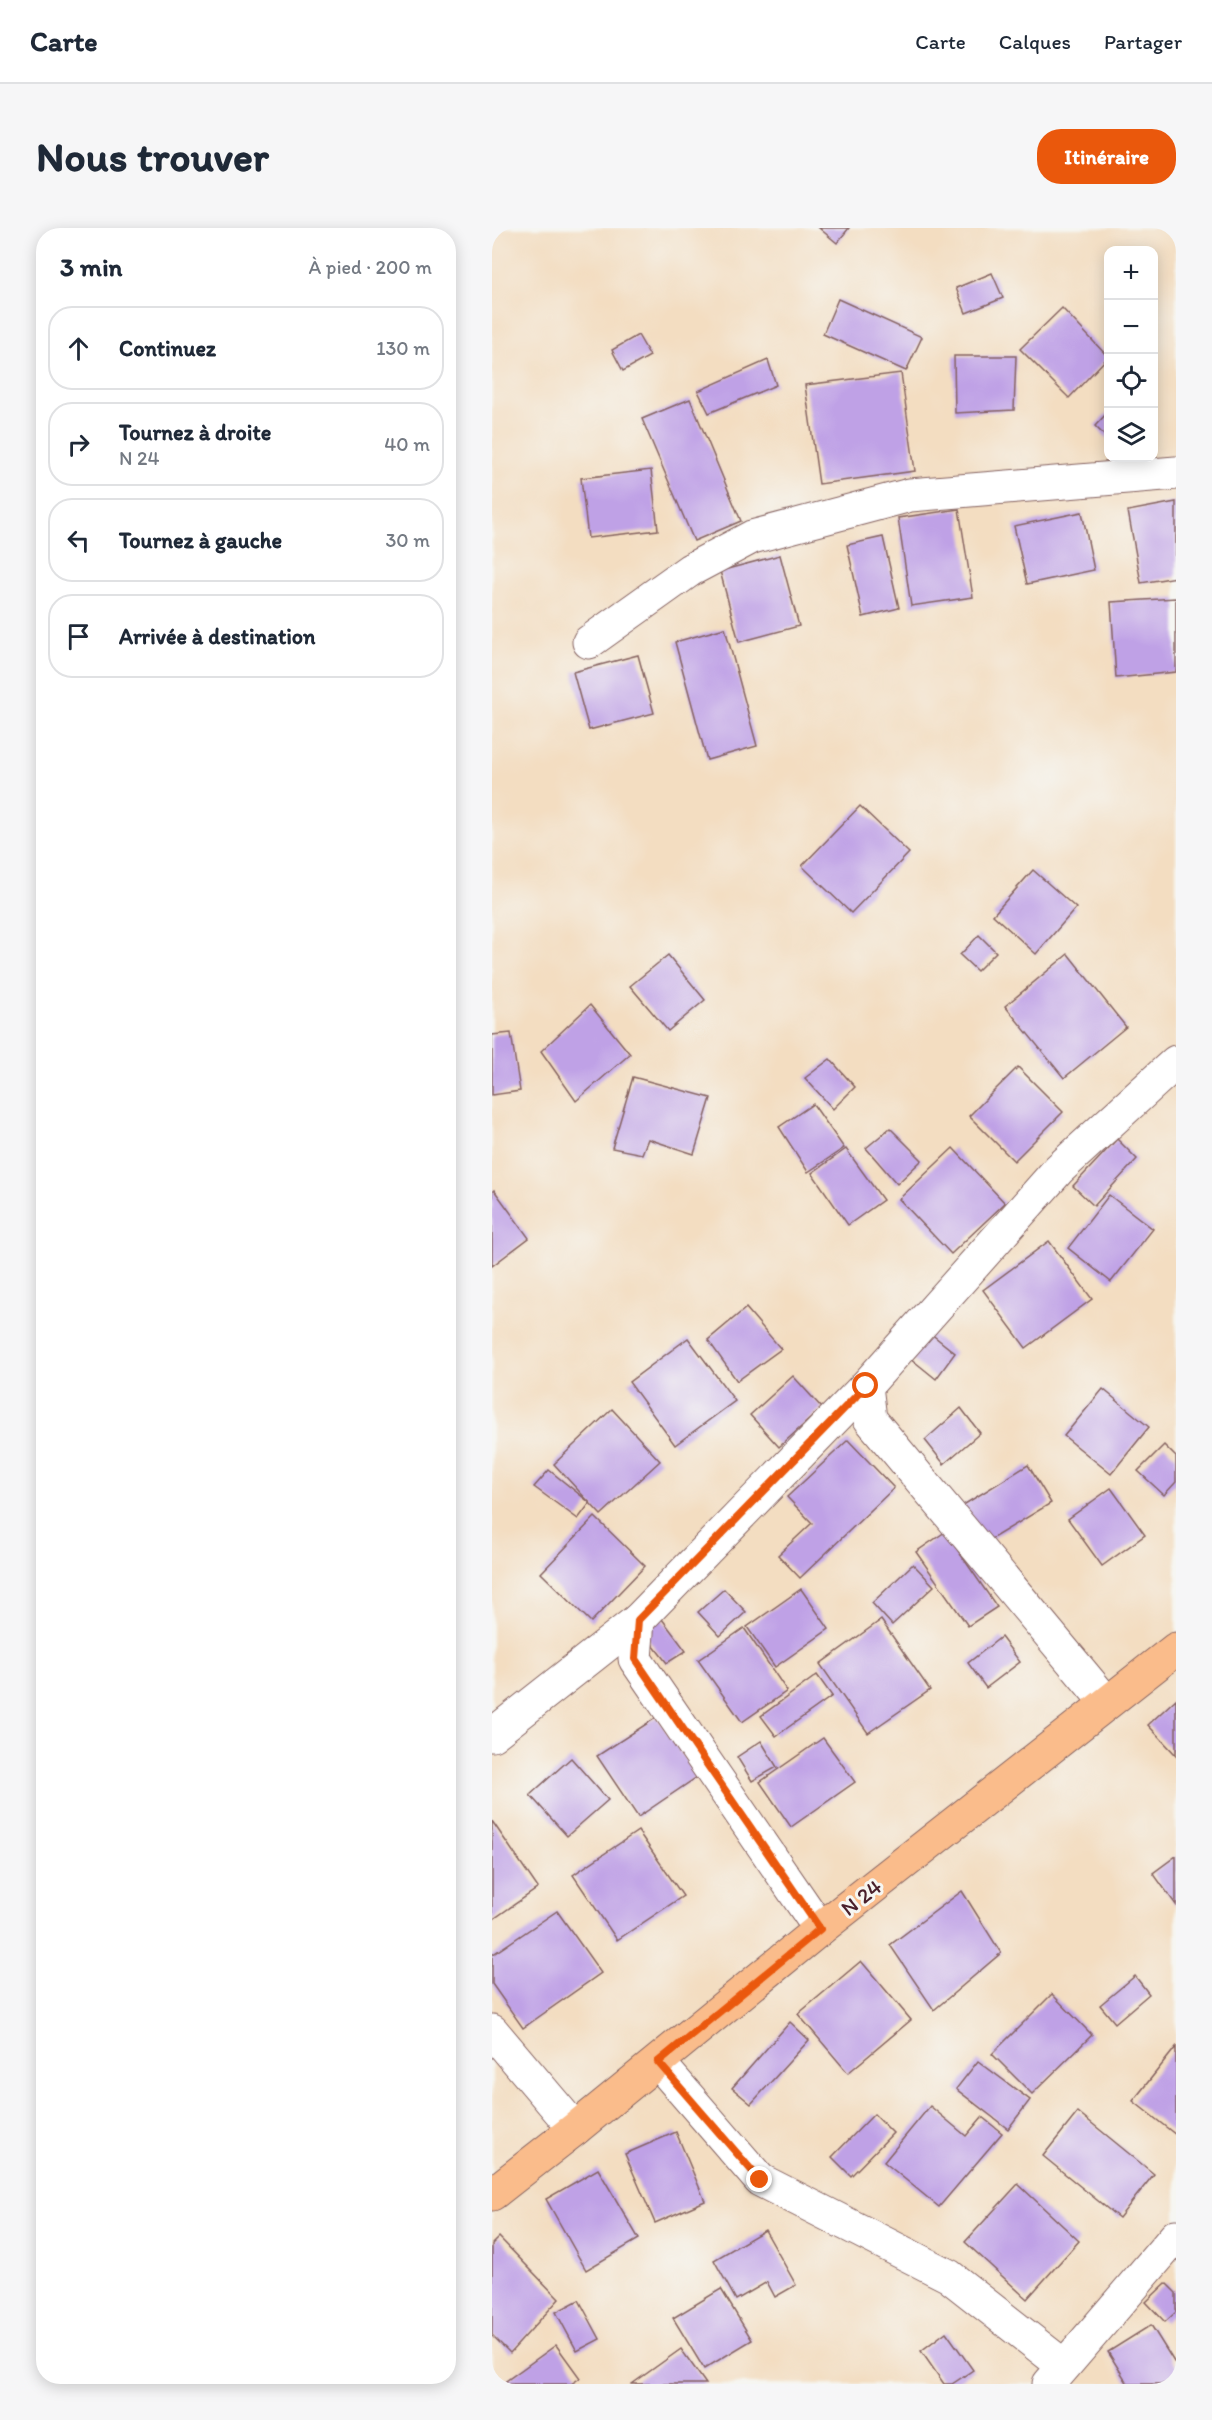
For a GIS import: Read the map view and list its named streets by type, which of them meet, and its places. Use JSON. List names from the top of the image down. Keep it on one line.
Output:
{"streets":{"main road":["N 24"]},"page":{"header":"Carte","nav":["Carte","Calques","Partager"],"buttons":"Itinéraire","title":"Nous trouver","heading":["3 min","À pied · 200 m"],"map_buttons":["+","−"],"list":[["Continuez","130 m"],["Tournez à droite","N 24","40 m"],["Tournez à gauche","30 m"],"Arrivée à destination"]}}
